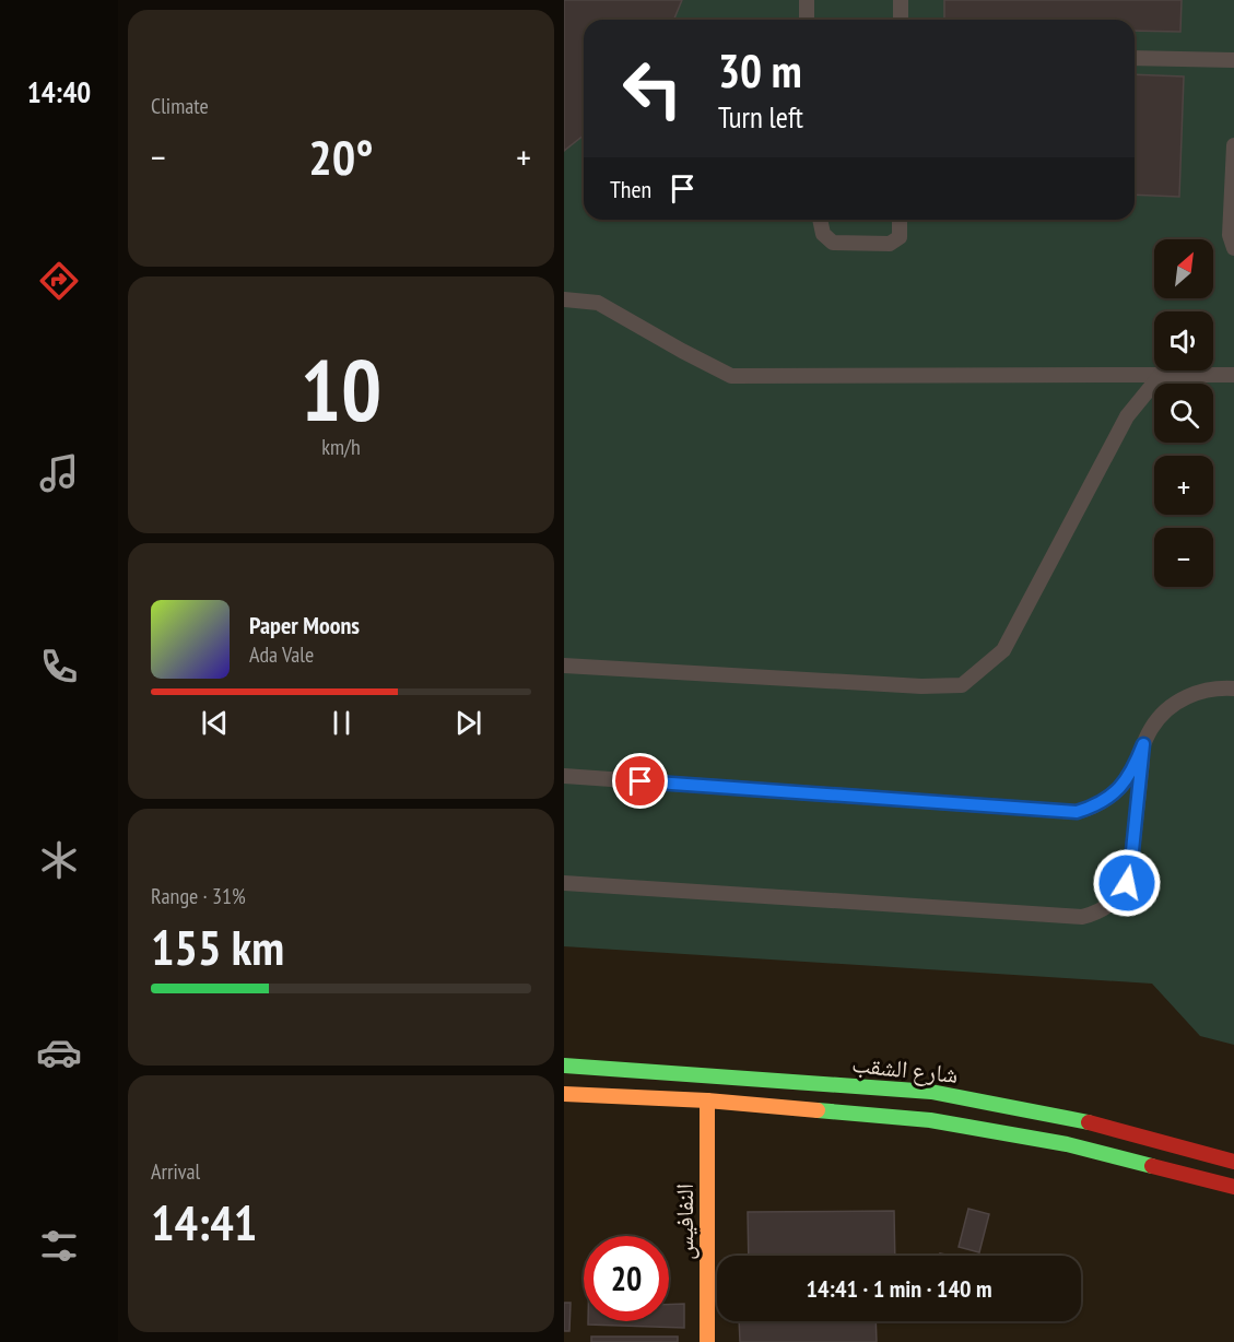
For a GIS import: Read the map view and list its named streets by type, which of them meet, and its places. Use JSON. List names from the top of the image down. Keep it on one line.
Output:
{"streets":{"street":["شارع الشقب","النفافيس"]},"crossings":[["شارع الشقب","النفافيس"]],"north":"top right","page":{"tabs":"14:40","tile":["Climate",["10","km/h"],["Range · 31%","155 km"],["Arrival","14:41"]],"turn":["30 m","Turn left"],"heat":["−","20°","+"],"then":"Then","map_buttons":["+","−"],"song":["Paper Moons","Ada Vale"],"limit":"20","trip":"14:41 · 1 min · 140 m"}}
